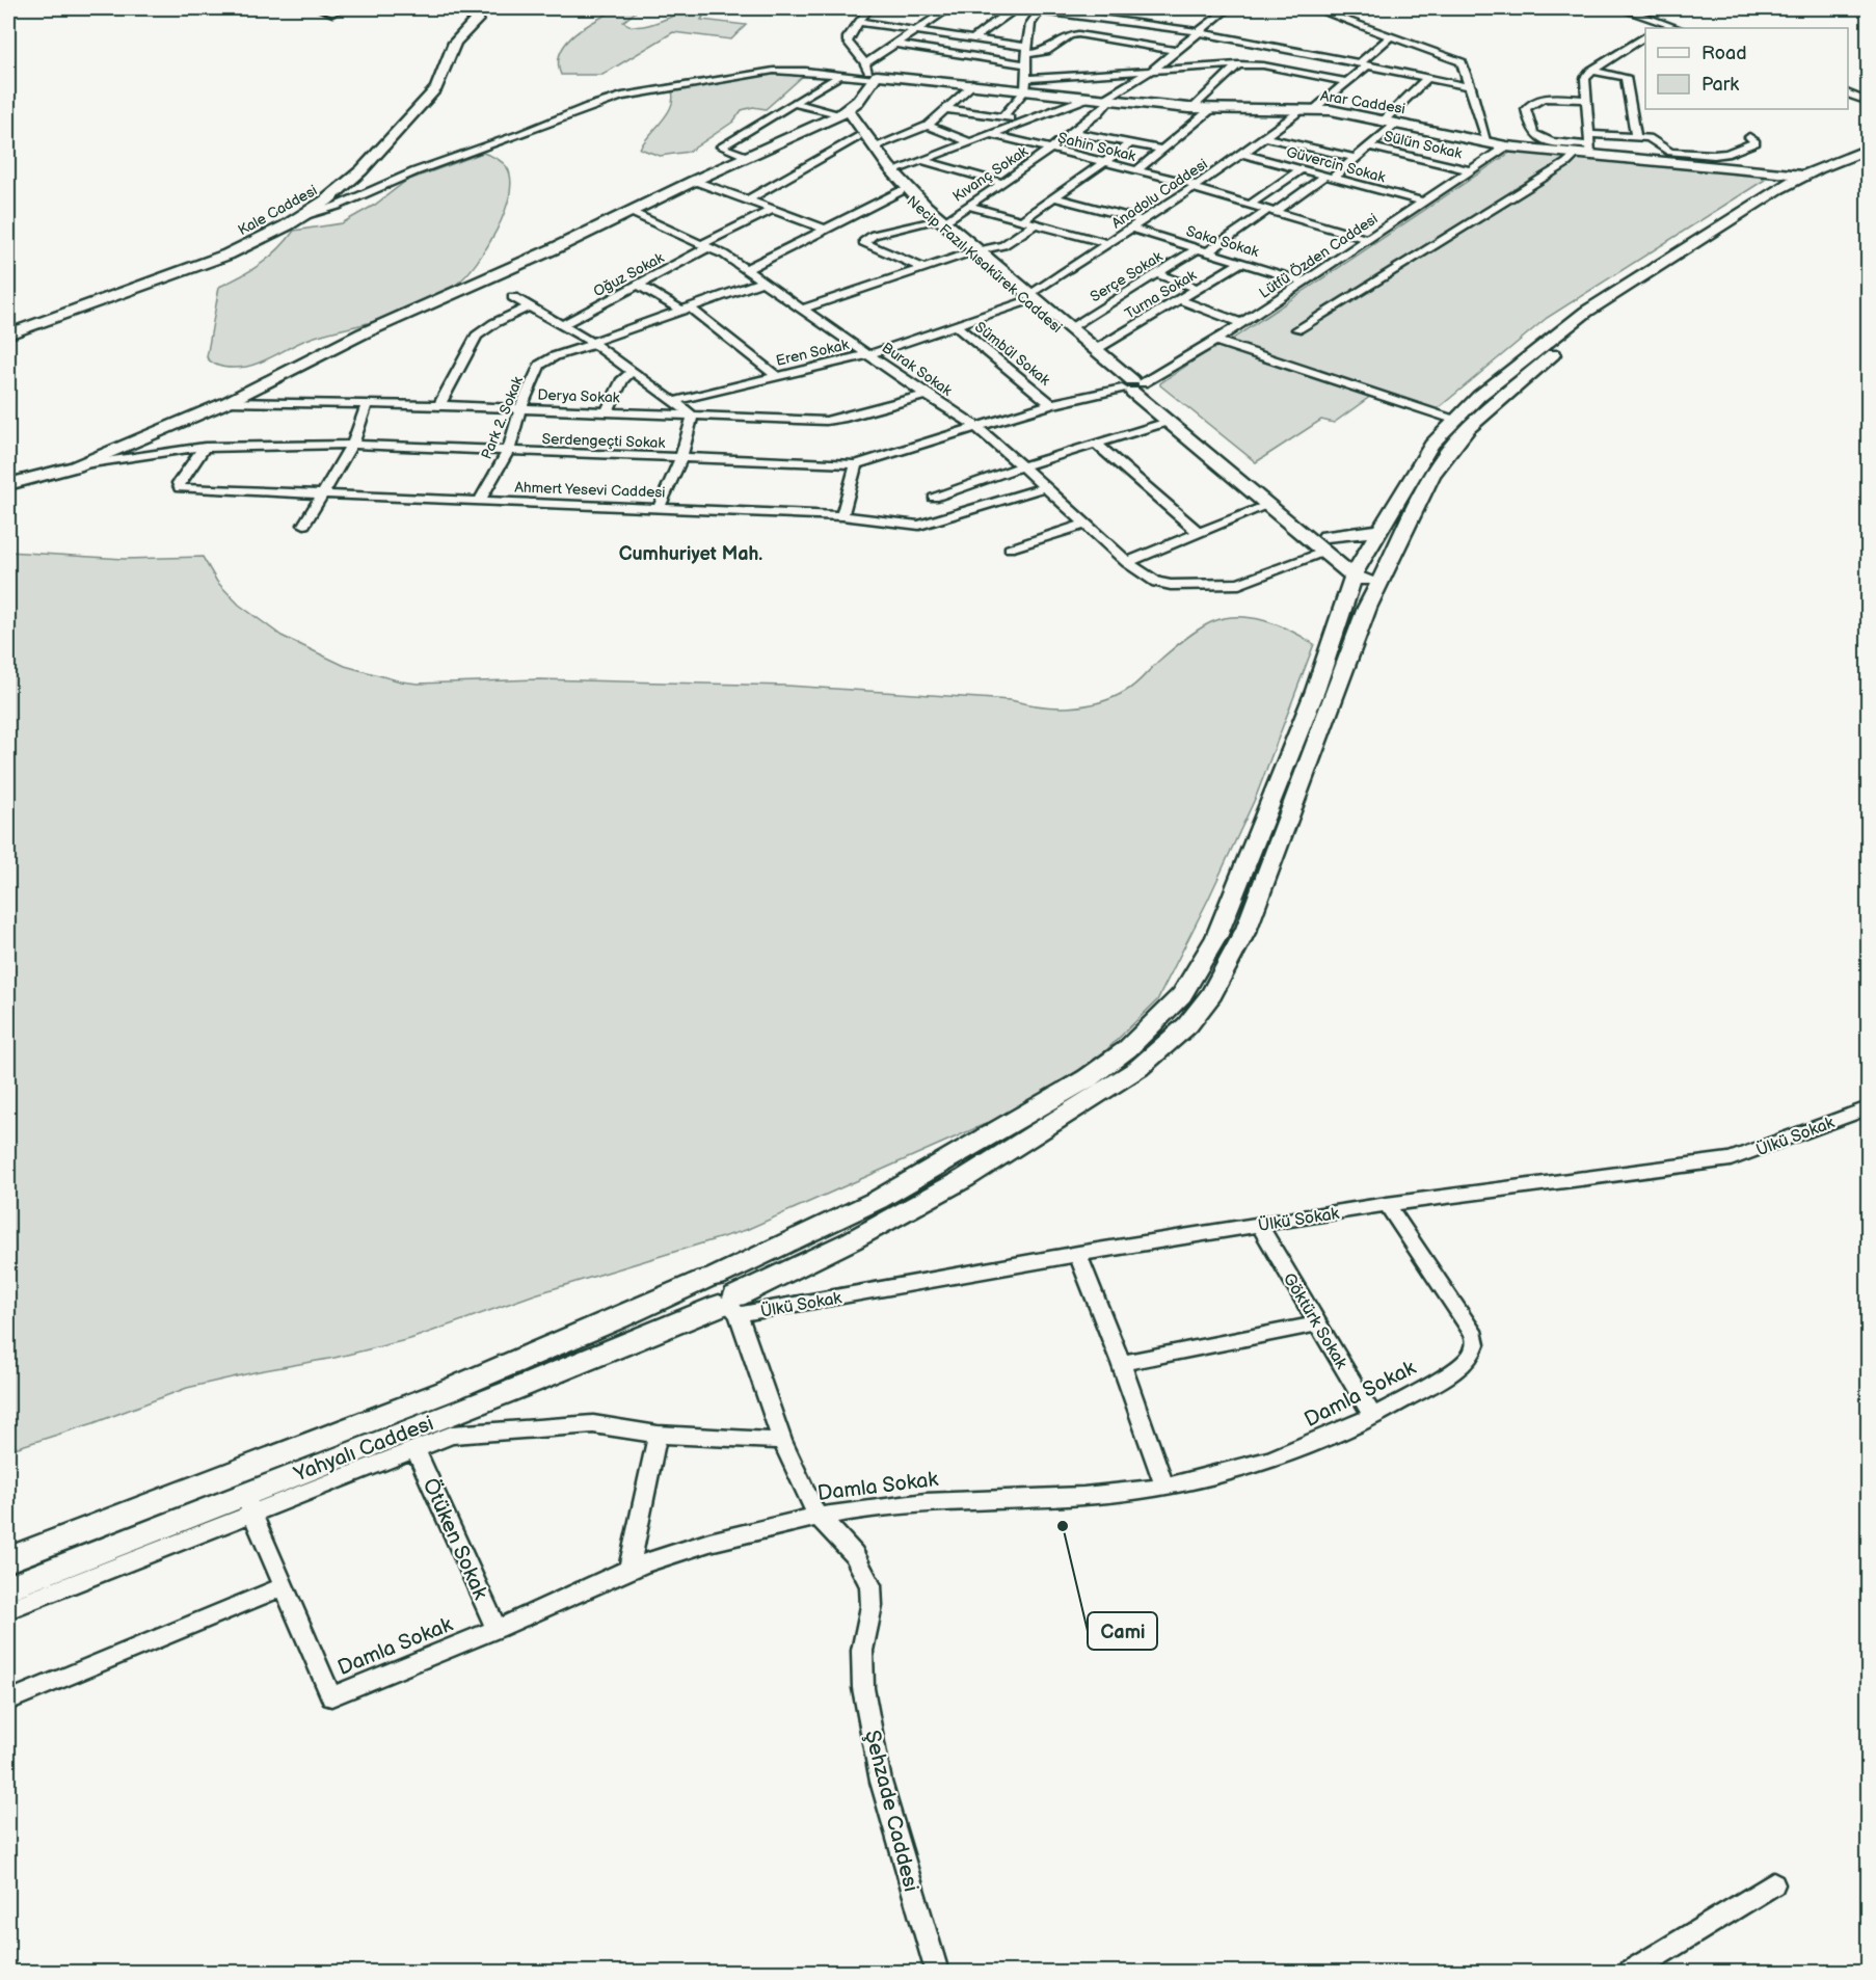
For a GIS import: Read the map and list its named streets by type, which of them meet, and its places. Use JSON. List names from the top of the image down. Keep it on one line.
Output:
{"streets":{"street":["Arar Caddesi","Sülün Sokak","Şahin Sokak","Güvercin Sokak","Kıvanç Sokak","Anadolu Caddesi","Kale Caddesi","Saka Sokak","Lütfü Özden Caddesi","Necip Fazıl Kısakürek Caddesi","Oğuz Sokak","Serçe Sokak","Turna Sokak","Eren Sokak","Sümbül Sokak","Burak Sokak","Derya Sokak","Park 2. Sokak","Serdengeçti Sokak","Ahmert Yesevi Caddesi","Ülkü Sokak","Göktürk Sokak","Damla Sokak","Yahyalı Caddesi","Ötüken Sokak","Şehzade Caddesi"]},"crossings":[["Arar Caddesi","Kıvanç Sokak"],["Arar Caddesi","Anadolu Caddesi"],["Arar Caddesi","Lütfü Özden Caddesi"],["Arar Caddesi","Serçe Sokak"],["Arar Caddesi","Yahyalı Caddesi"],["Sülün Sokak","Lütfü Özden Caddesi"],["Sülün Sokak","Serçe Sokak"],["Şahin Sokak","Kıvanç Sokak"],["Şahin Sokak","Anadolu Caddesi"],["Şahin Sokak","Lütfü Özden Caddesi"],["Şahin Sokak","Serçe Sokak"],["Güvercin Sokak","Anadolu Caddesi"],["Güvercin Sokak","Lütfü Özden Caddesi"],["Güvercin Sokak","Serçe Sokak"],["Kıvanç Sokak","Necip Fazıl Kısakürek Caddesi"],["Anadolu Caddesi","Saka Sokak"],["Anadolu Caddesi","Necip Fazıl Kısakürek Caddesi"],["Anadolu Caddesi","Eren Sokak"],["Saka Sokak","Lütfü Özden Caddesi"],["Saka Sokak","Serçe Sokak"],["Saka Sokak","Turna Sokak"],["Lütfü Özden Caddesi","Necip Fazıl Kısakürek Caddesi"],["Lütfü Özden Caddesi","Serdengeçti Sokak"],["Necip Fazıl Kısakürek Caddesi","Serçe Sokak"],["Necip Fazıl Kısakürek Caddesi","Turna Sokak"],["Necip Fazıl Kısakürek Caddesi","Eren Sokak"],["Necip Fazıl Kısakürek Caddesi","Burak Sokak"],["Necip Fazıl Kısakürek Caddesi","Serdengeçti Sokak"],["Necip Fazıl Kısakürek Caddesi","Yahyalı Caddesi"],["Oğuz Sokak","Burak Sokak"],["Eren Sokak","Sümbül Sokak"],["Eren Sokak","Burak Sokak"],["Sümbül Sokak","Serdengeçti Sokak"],["Burak Sokak","Derya Sokak"],["Burak Sokak","Park 2. Sokak"],["Burak Sokak","Serdengeçti Sokak"],["Burak Sokak","Ahmert Yesevi Caddesi"],["Derya Sokak","Park 2. Sokak"],["Park 2. Sokak","Serdengeçti Sokak"],["Park 2. Sokak","Ahmert Yesevi Caddesi"],["Serdengeçti Sokak","Ahmert Yesevi Caddesi"],["Ülkü Sokak","Göktürk Sokak"],["Ülkü Sokak","Damla Sokak"],["Ülkü Sokak","Yahyalı Caddesi"],["Göktürk Sokak","Damla Sokak"],["Damla Sokak","Yahyalı Caddesi"],["Damla Sokak","Ötüken Sokak"],["Damla Sokak","Şehzade Caddesi"]],"districts":["Cumhuriyet Mah."],"places":["Cami"],"legend":["Road","Park"]}
